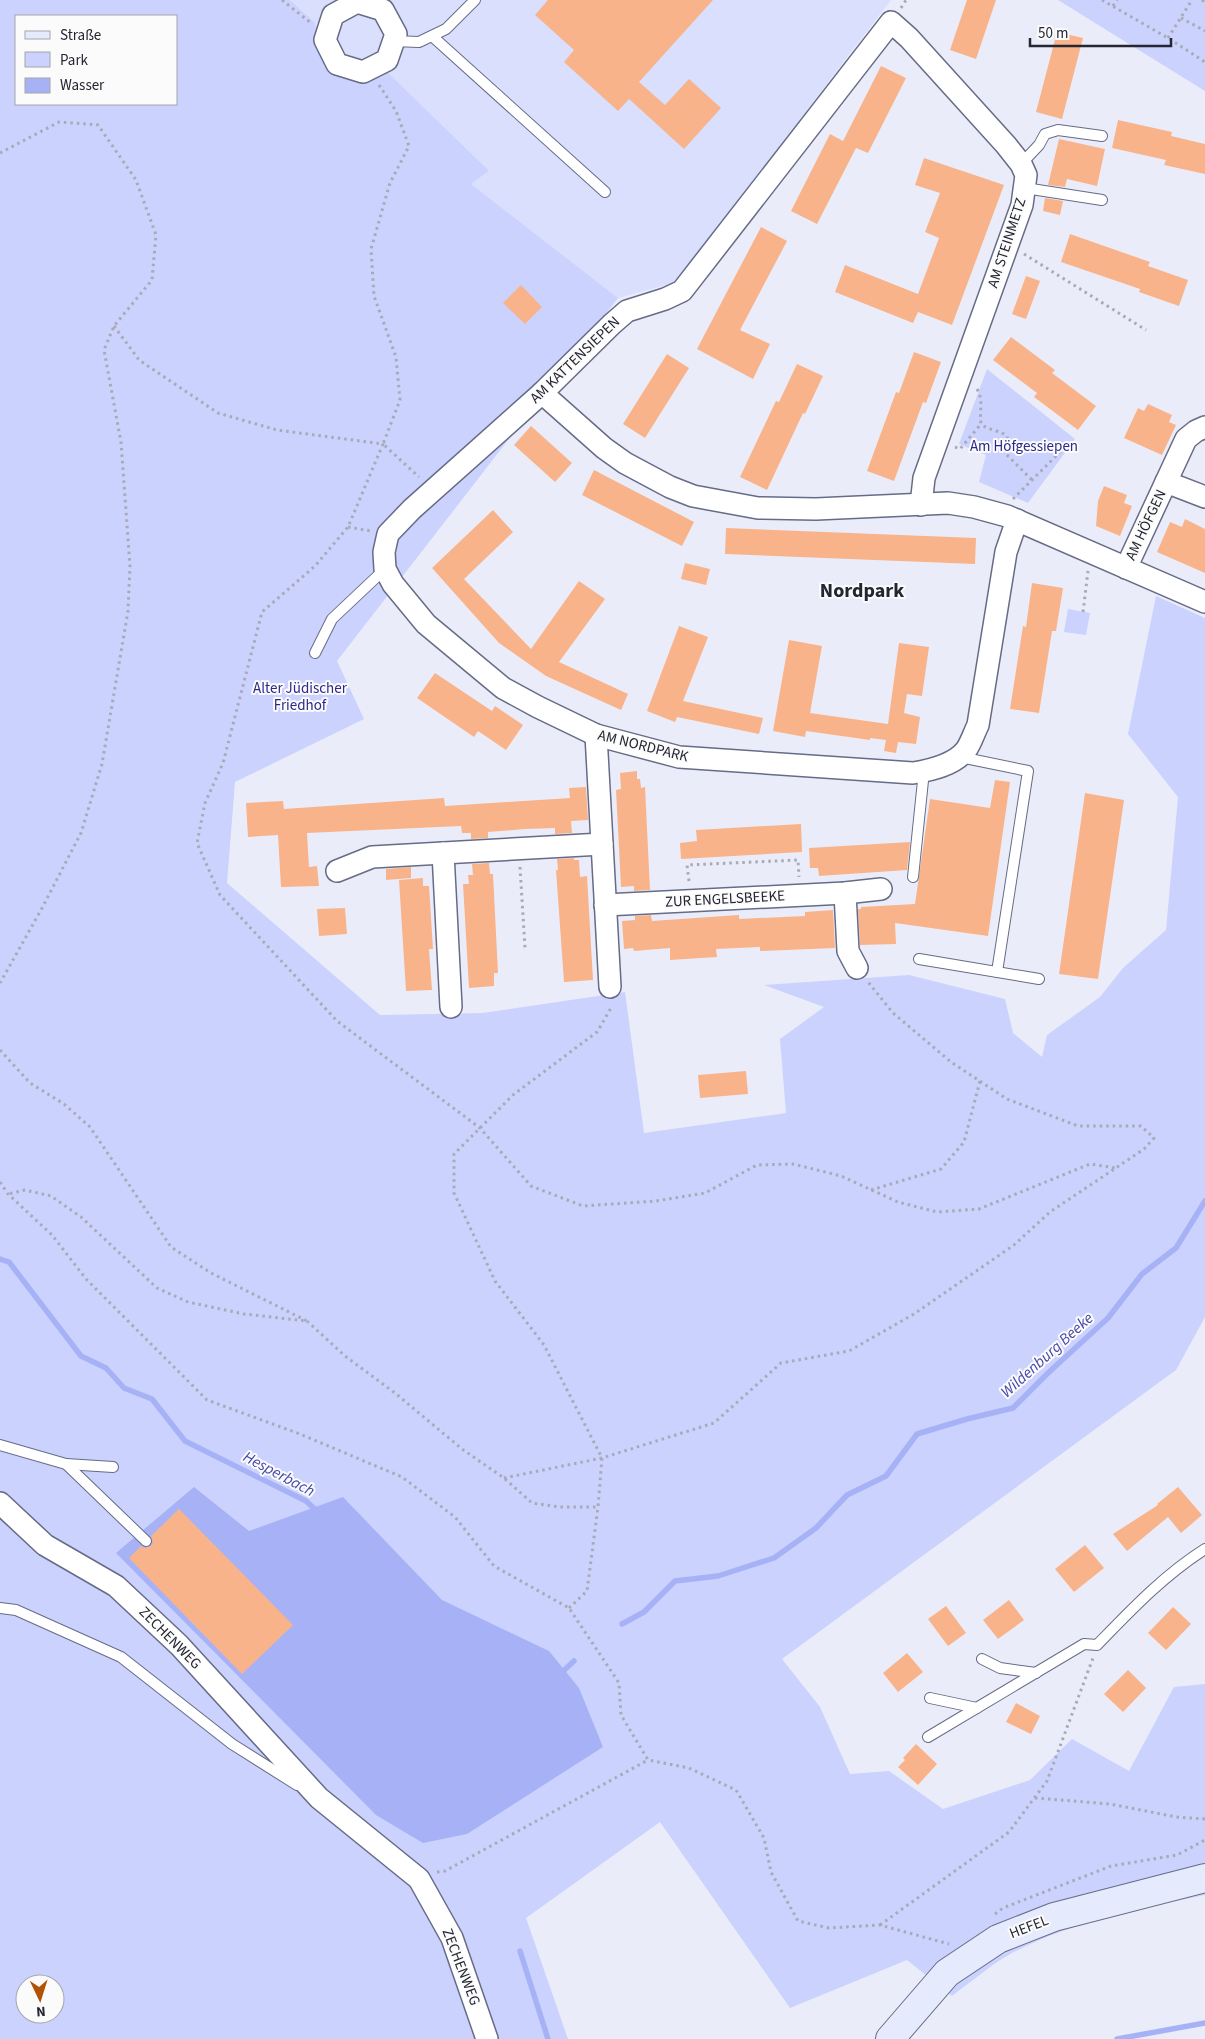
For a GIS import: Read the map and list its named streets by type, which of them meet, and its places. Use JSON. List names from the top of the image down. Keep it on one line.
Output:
{"streets":{"main road":["HEFEL"],"street":["AM STEINMETZ","AM KATTENSIEPEN","AM HÖFGEN","AM NORDPARK","ZUR ENGELSBEEKE","ZECHENWEG"]},"crossings":[["AM STEINMETZ","AM KATTENSIEPEN"],["AM KATTENSIEPEN","AM NORDPARK"]],"districts":["Nordpark"],"water":["Wildenburg Beeke","Hesperbach"],"parks":["Am Höfgessiepen","Alter Jüdischer Friedhof"],"legend":["Straße","Park","Wasser"],"scale_bar":"50 m","north":"bottom"}
